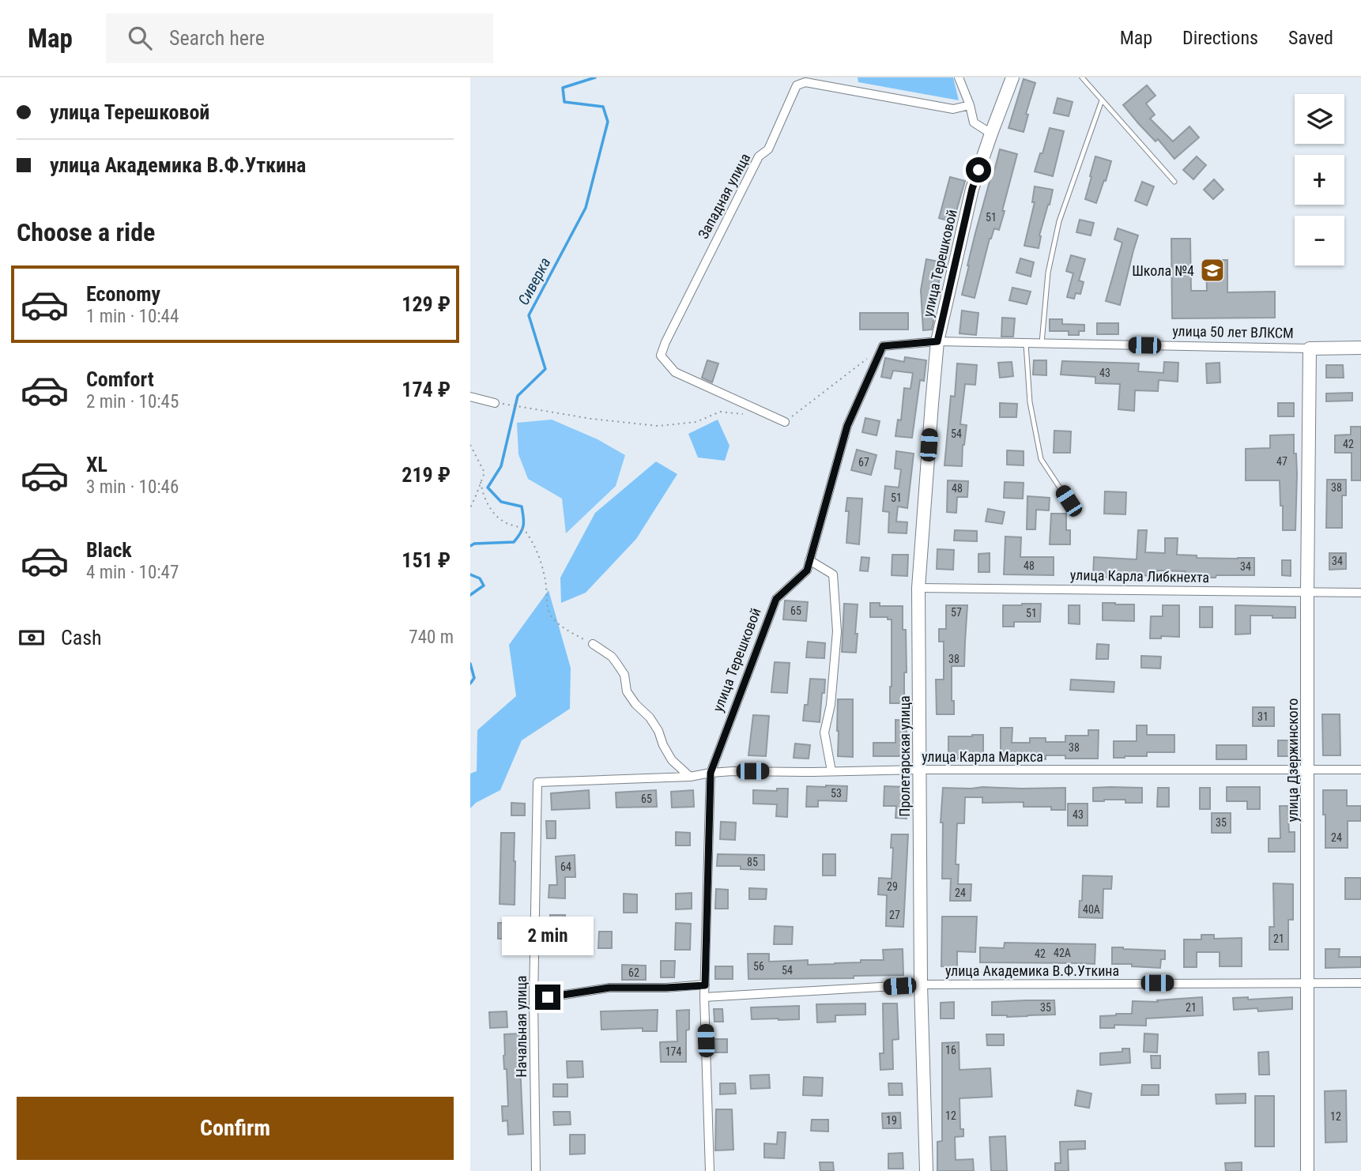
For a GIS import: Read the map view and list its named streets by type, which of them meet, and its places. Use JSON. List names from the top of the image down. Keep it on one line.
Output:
{"streets":{"main road":["улица Терешковой","улица 50 лет ВЛКСМ","Пролетарская улица","улица Дзержинского"],"street":["Западная улица","улица Карла Либкнехта","улица Карла Маркса","улица Академика В.Ф.Уткина","Начальная улица"]},"crossings":[["улица Терешковой","улица 50 лет ВЛКСМ"],["улица Терешковой","Пролетарская улица"],["улица Терешковой","улица Карла Маркса"],["улица Терешковой","улица Академика В.Ф.Уткина"],["улица 50 лет ВЛКСМ","Пролетарская улица"],["улица 50 лет ВЛКСМ","улица Дзержинского"],["улица Карла Либкнехта","Пролетарская улица"],["улица Карла Либкнехта","улица Дзержинского"],["Пролетарская улица","улица Карла Маркса"],["Пролетарская улица","улица Академика В.Ф.Уткина"],["улица Карла Маркса","улица Дзержинского"],["улица Карла Маркса","Начальная улица"],["улица Дзержинского","улица Академика В.Ф.Уткина"]],"water":["Сиверка"],"places":{"school or university":["Школа №4"]},"house_numbers":["51","43","54","42","47","67","38","48","51","34","48","34","65","57","51","38","31","38","53","65","43","35","24","85","64","29","24","40А","27","21","42А","42","56","54","62","35","21","16","174","12","12","19"],"page":{"header":"Map","search":"Search here","nav":["Map","Directions","Saved"],"banner":["улица Терешковой","улица Академика В.Ф.Уткина"],"map_buttons":["+","−"],"heading":"Choose a ride","list":[{"name":"Economy","note":"1 min · 10:44","value":"129 ₽"},{"name":"Comfort","note":"2 min · 10:45","value":"174 ₽"},{"name":"XL","note":"3 min · 10:46","value":"219 ₽"},{"name":"Black","note":"4 min · 10:47","value":"151 ₽"}],"pay":["Cash","740 m"],"bubble":"2 min","buttons":"Confirm"}}
